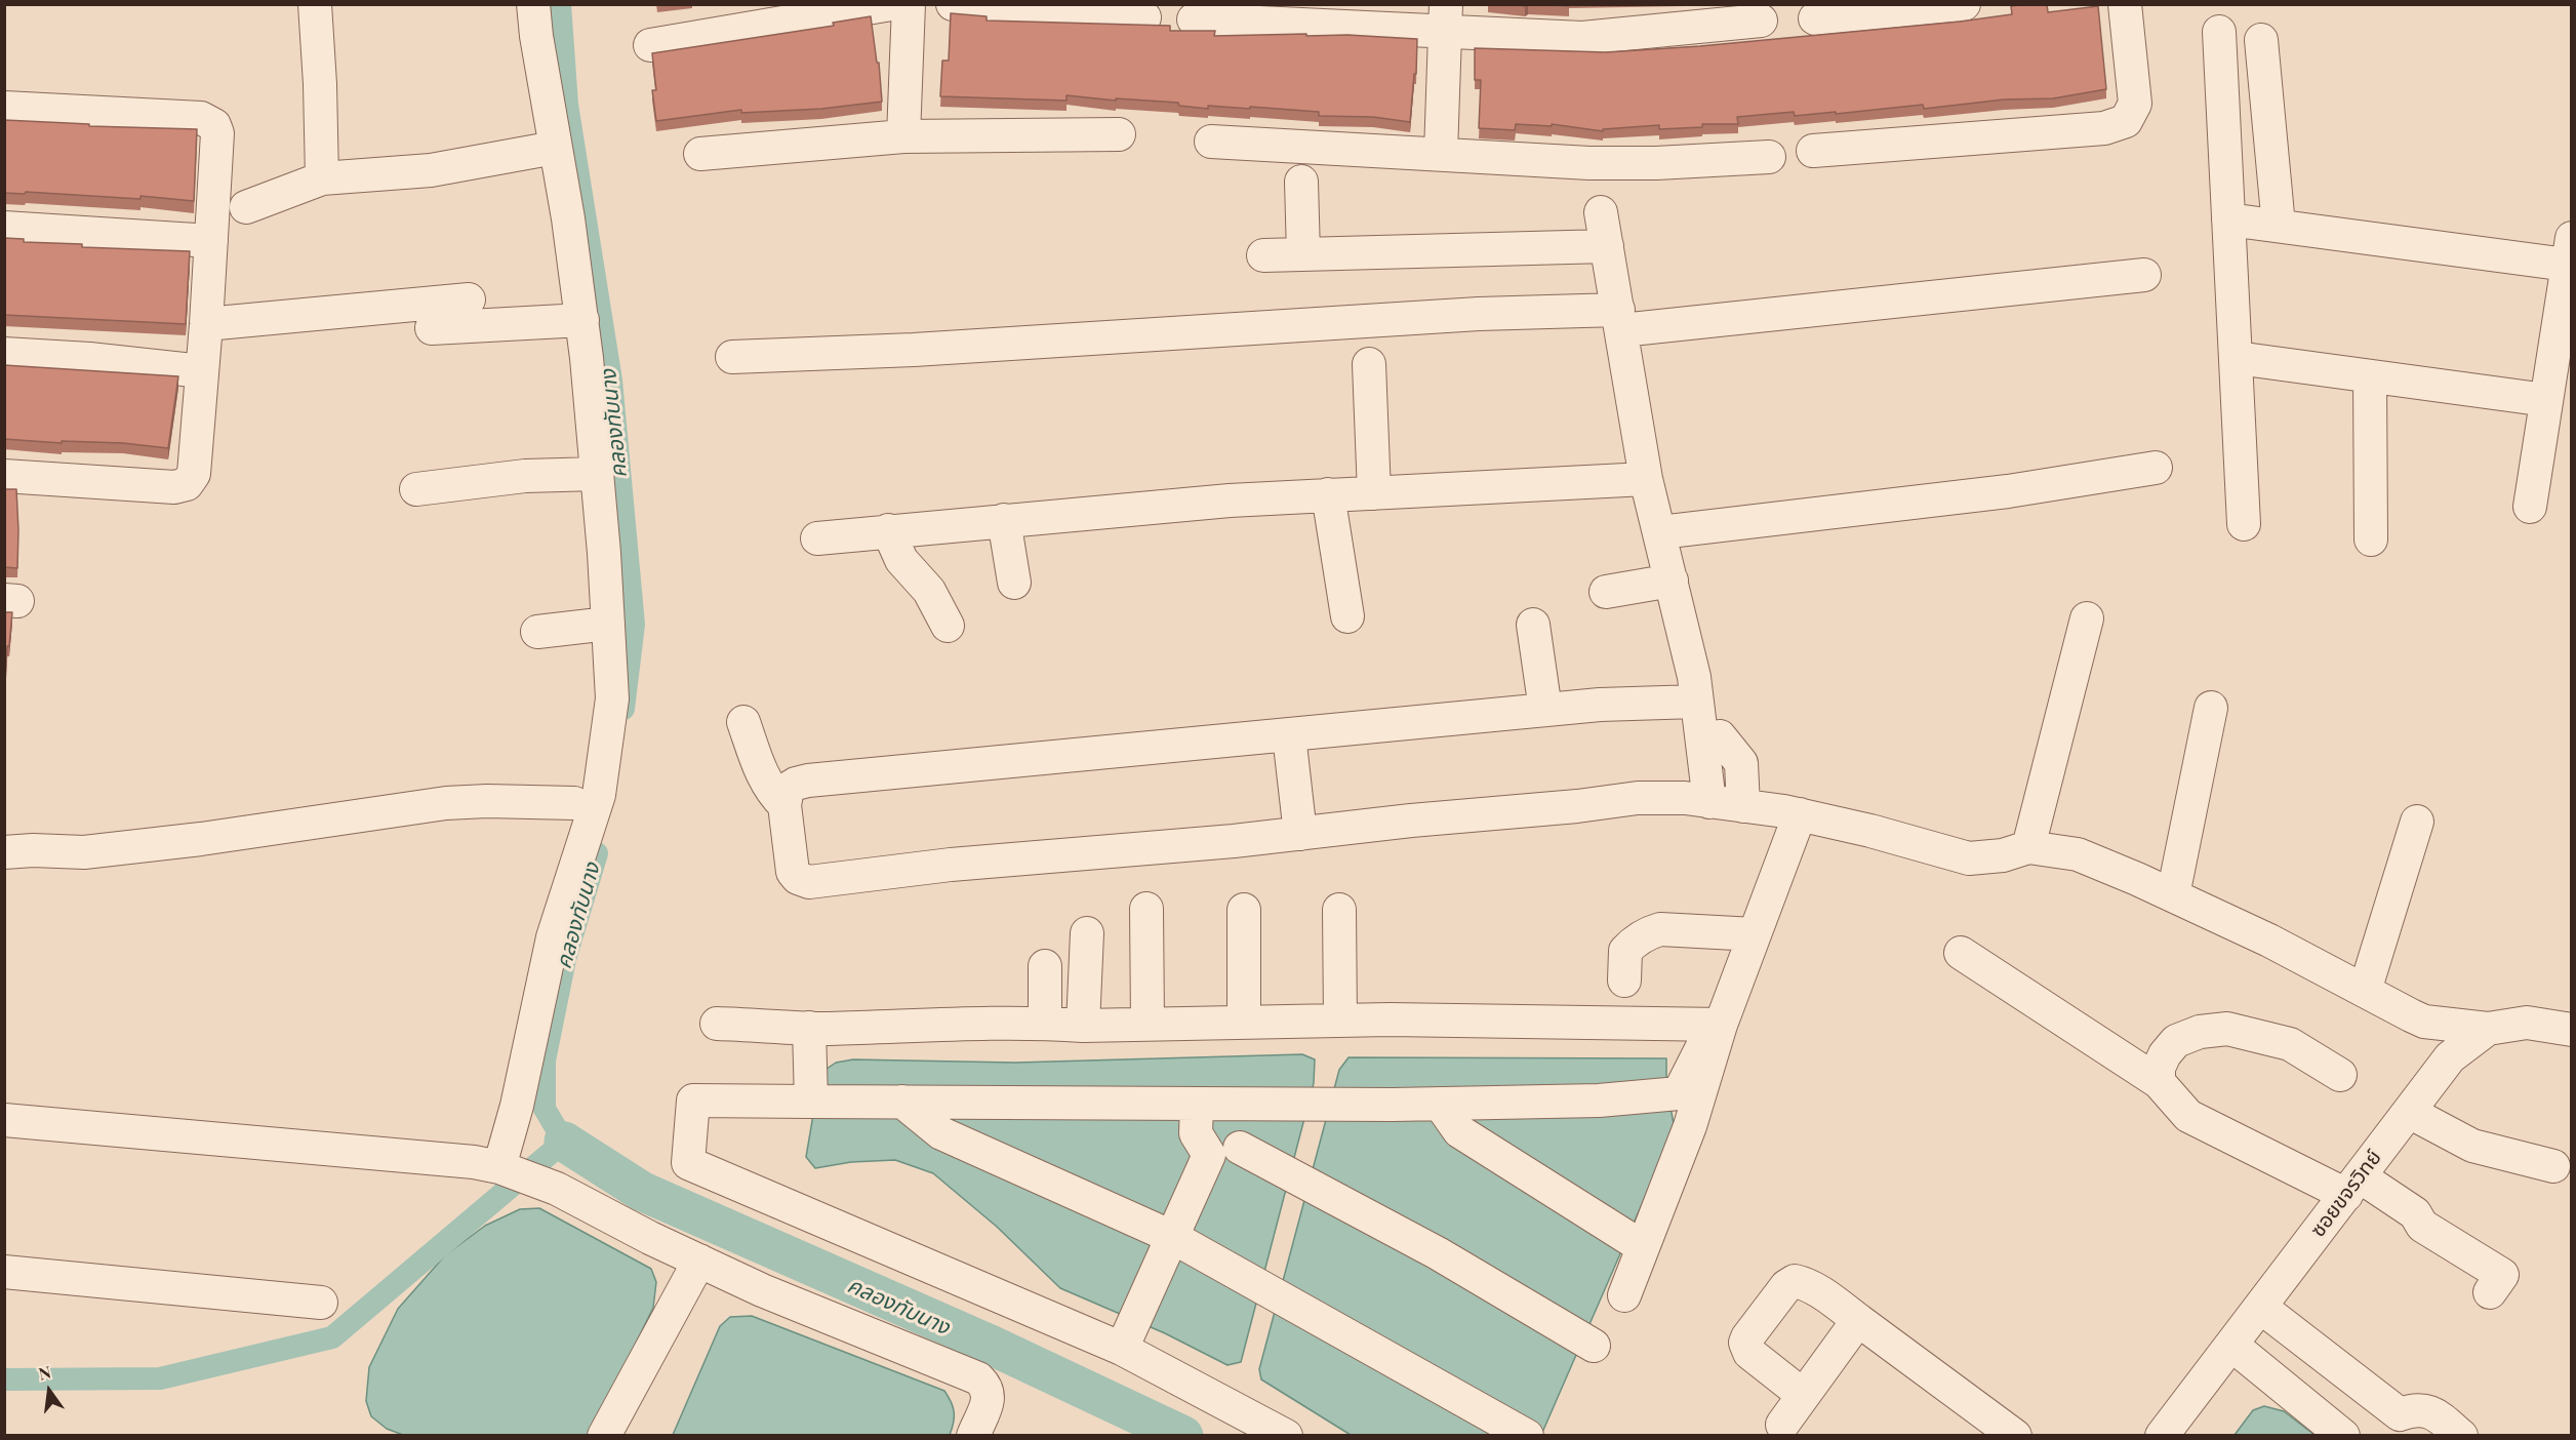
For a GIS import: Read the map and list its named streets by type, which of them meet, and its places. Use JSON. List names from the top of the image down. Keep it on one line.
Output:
{"streets":{"street":["ซอยขจรวิทย์"]},"water":["คลองทับนาง"],"north":"top"}
